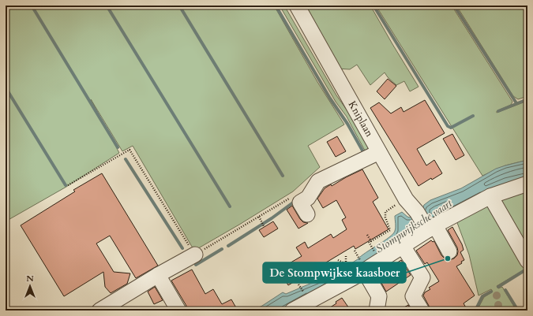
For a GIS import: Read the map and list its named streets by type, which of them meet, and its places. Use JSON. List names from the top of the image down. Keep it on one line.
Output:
{"streets":{"street":["Kniplaan"]},"water":["Stompwijksche vaart"],"places":["De Stompwijkse kaasboer"],"north":"top"}
